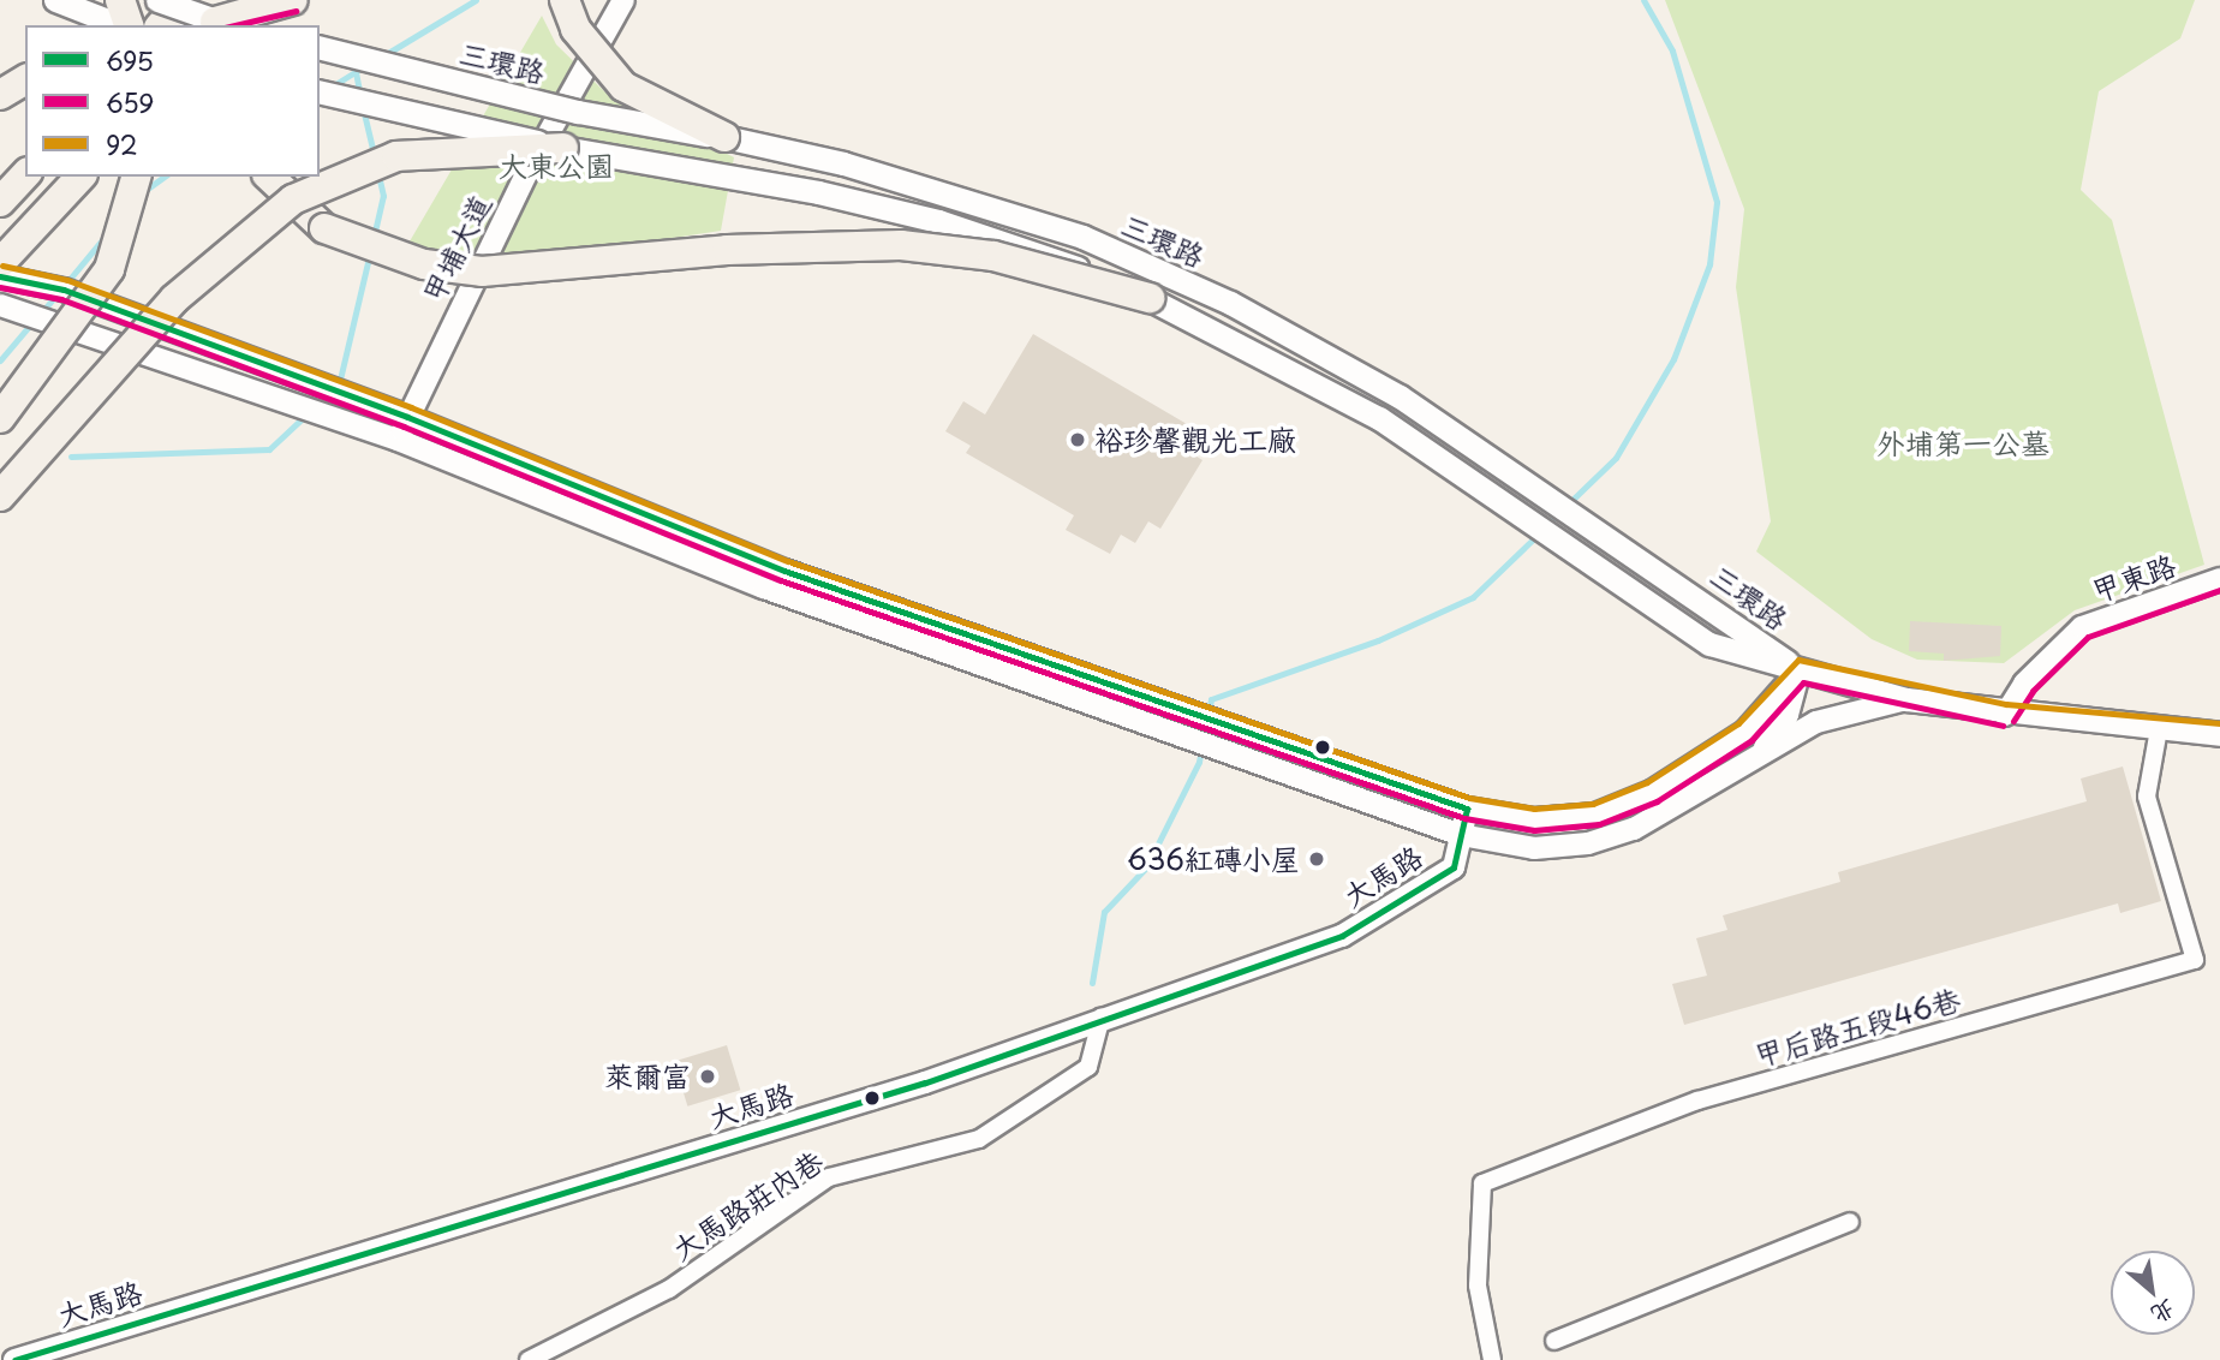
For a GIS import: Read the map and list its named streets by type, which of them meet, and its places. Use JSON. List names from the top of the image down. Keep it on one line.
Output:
{"streets":{"main road":["三環路"],"street":["甲埔大道","甲東路","大馬路","甲后路五段46巷","大馬路莊內巷"]},"crossings":[["大馬路","大馬路莊內巷"]],"parks":["大東公園","外埔第一公墓"],"places":["裕珍馨觀光工廠","636紅磚小屋","萊爾富"],"lines":["transit line 659","transit line 92","transit line 695"],"legend":["695","659","92"],"north":"bottom right"}
